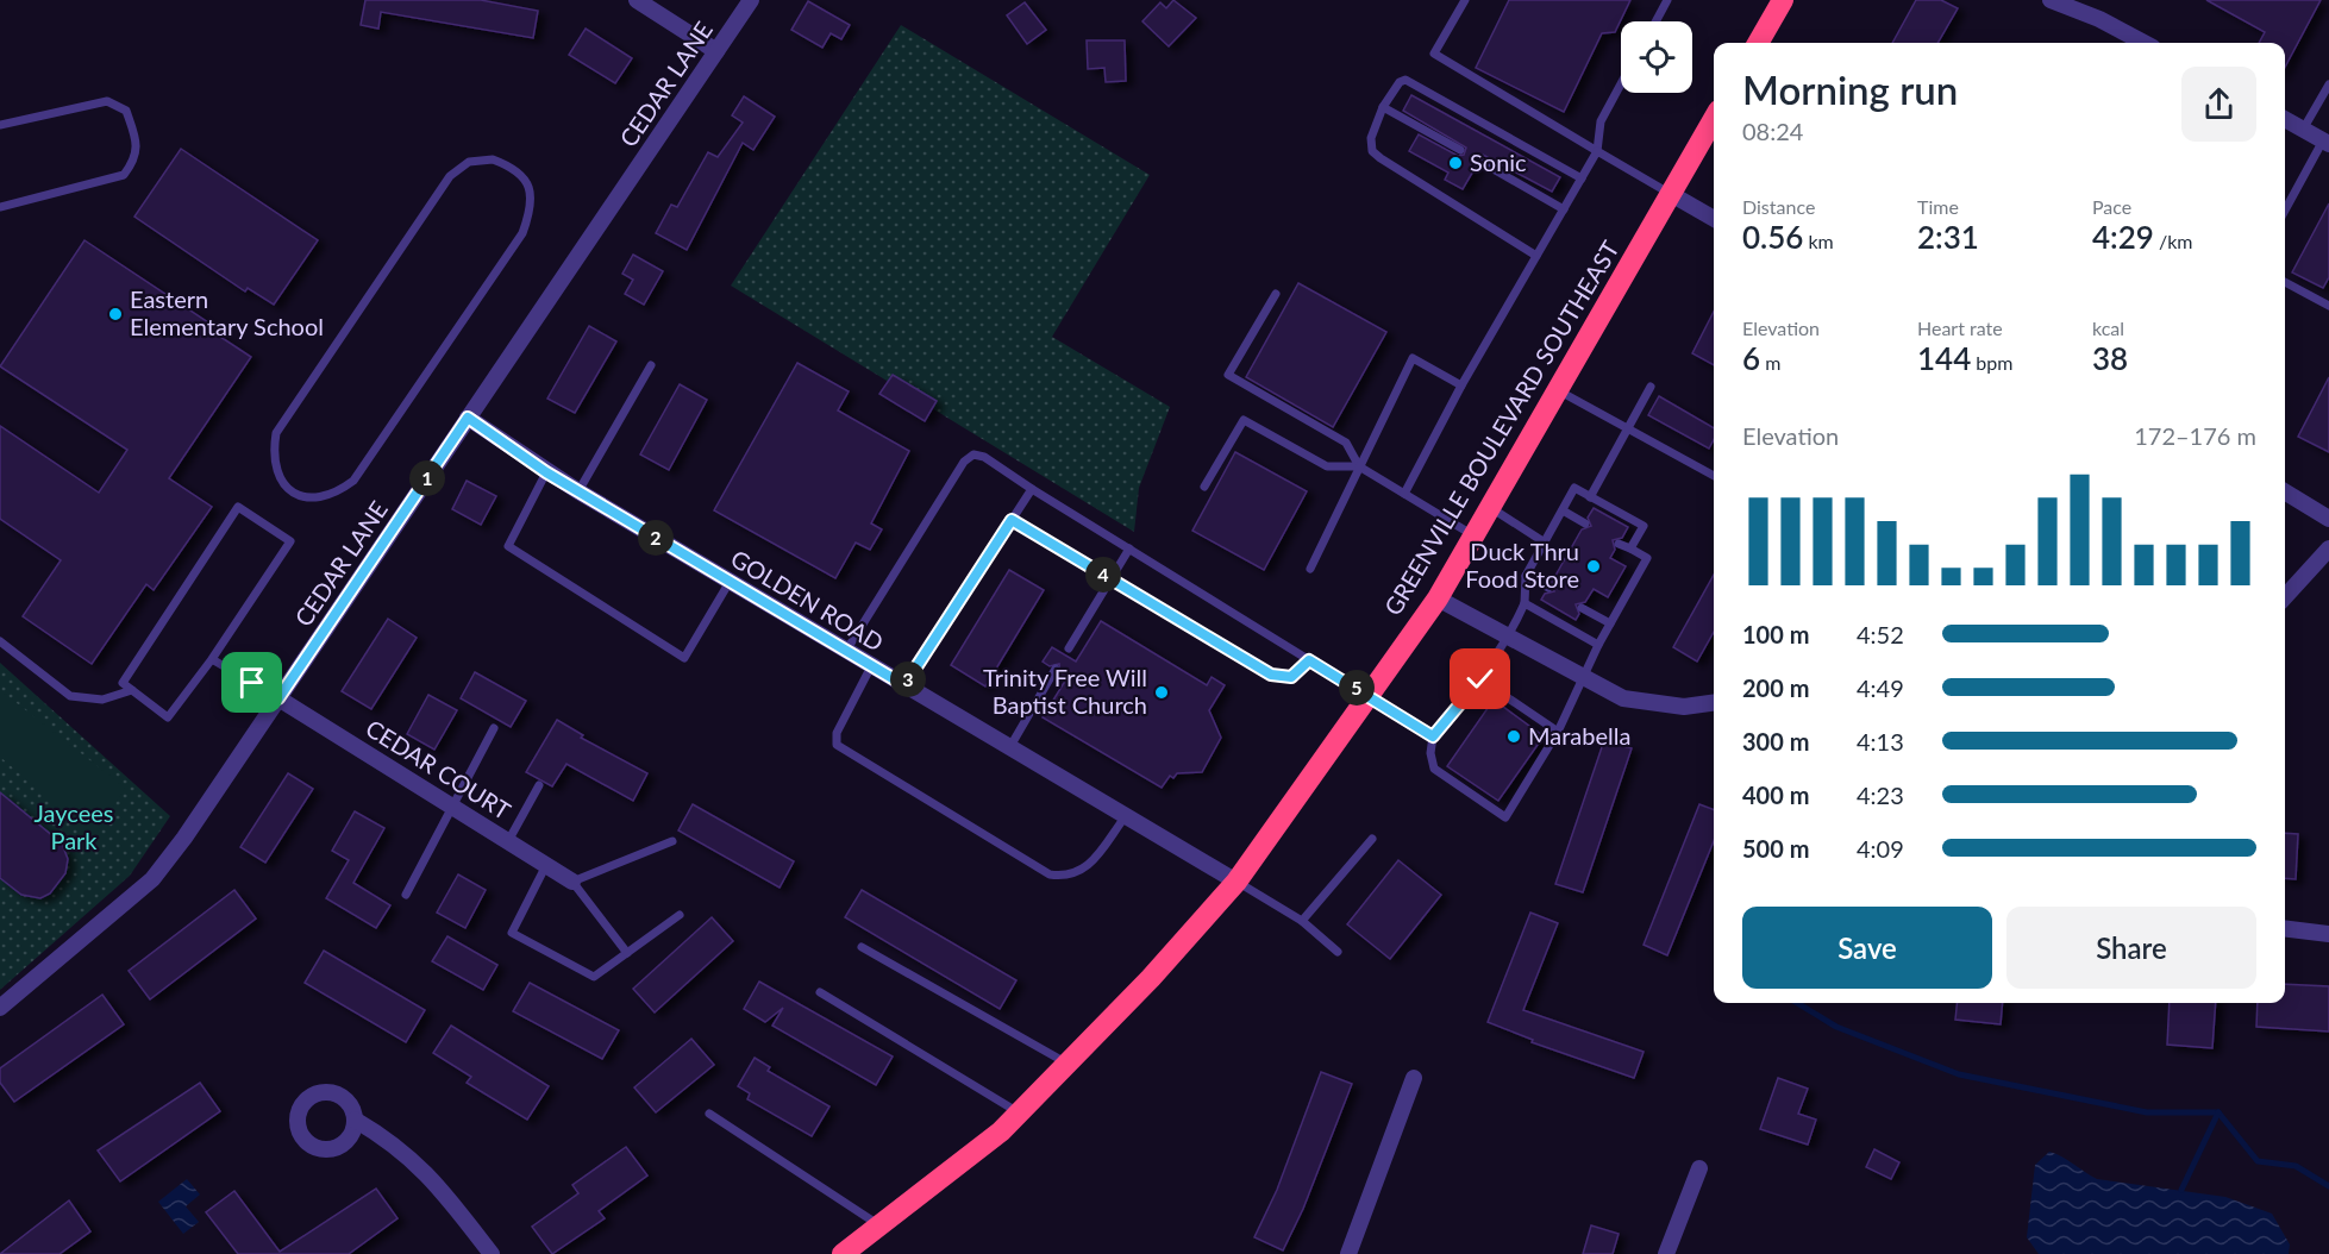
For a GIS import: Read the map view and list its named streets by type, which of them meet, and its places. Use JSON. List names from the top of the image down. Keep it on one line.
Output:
{"streets":{"highway":["GREENVILLE BOULEVARD SOUTHEAST"],"street":["CEDAR LANE","GOLDEN ROAD","CEDAR COURT"]},"crossings":[["CEDAR LANE","GOLDEN ROAD"],["CEDAR LANE","CEDAR COURT"],["GREENVILLE BOULEVARD SOUTHEAST","GOLDEN ROAD"]],"parks":["Jaycees Park"],"places":["Sonic","Eastern Elementary School","Duck Thru Food Store","Trinity Free Will Baptist Church","Marabella"],"page":{"heading":["Morning run","08:24"],"stats":[["Distance","0.56 km"],["Time","2:31"],["Pace","4:29 /km"],["Elevation","6 m"],["Heart rate","144 bpm"],["kcal","38"]],"chart":["Elevation","172–176 m"],"pins":["1","2","4","3","5"],"list":[{"name":"100 m","note":"4:52"},{"name":"200 m","note":"4:49"},{"name":"300 m","note":"4:13"},{"name":"400 m","note":"4:23"},{"name":"500 m","note":"4:09"}],"buttons":["Save","Share"]}}
